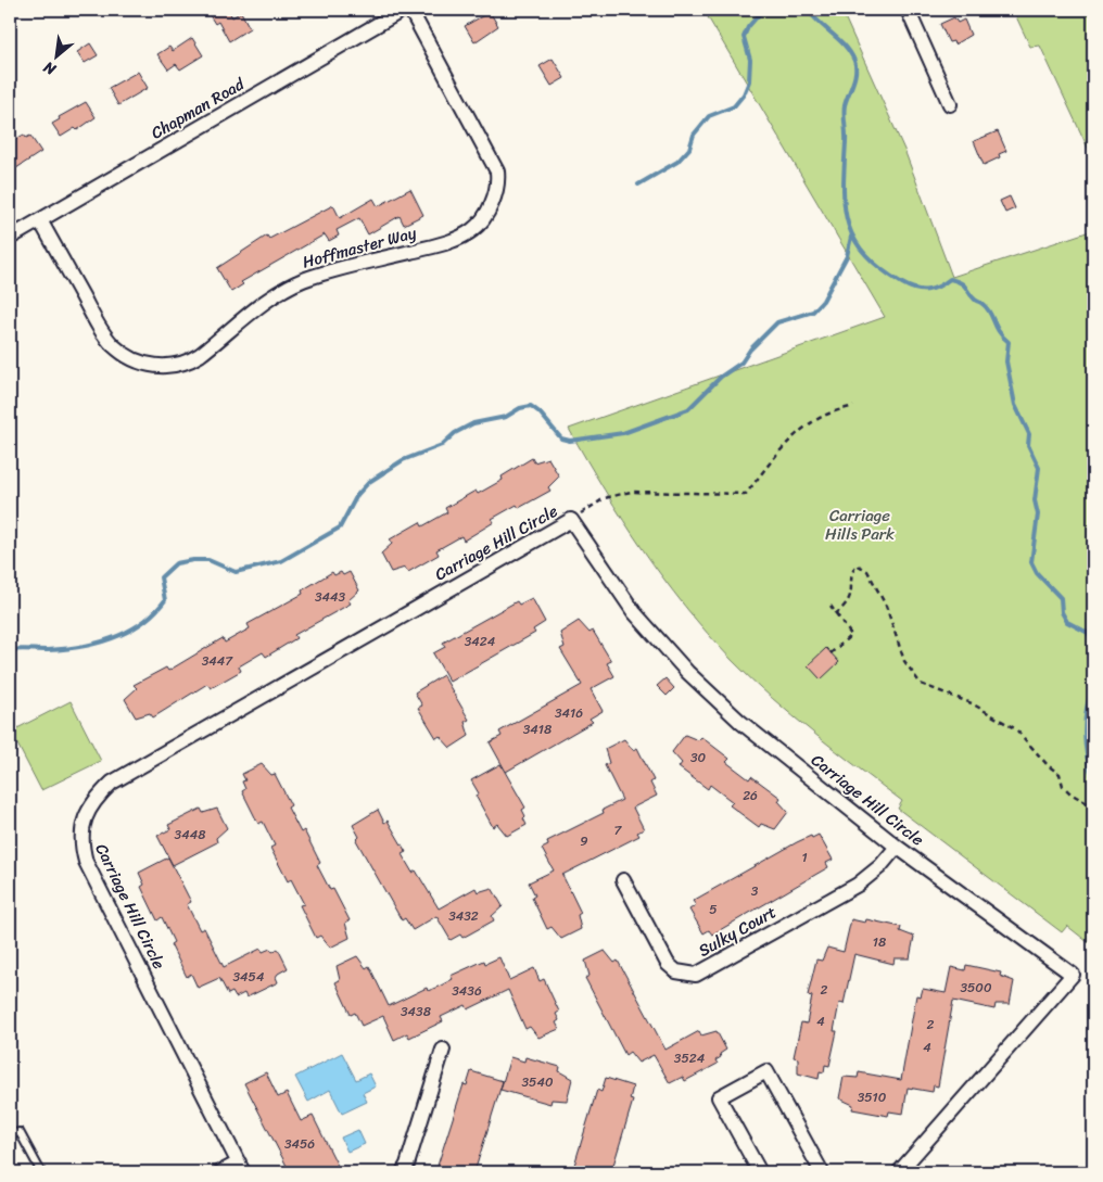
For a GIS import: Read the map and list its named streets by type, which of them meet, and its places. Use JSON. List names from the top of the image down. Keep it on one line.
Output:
{"streets":{"street":["Chapman Road","Hoffmaster Way","Carriage Hill Circle","Sulky Court"]},"crossings":[["Chapman Road","Hoffmaster Way"],["Carriage Hill Circle","Sulky Court"]],"parks":["Carriage Hills Park"],"house_numbers":["3443","3424","3447","3416","3418","30","26","7","3448","9","1","3","5","3432","18","3454","3500","2","3436","3438","4","2","4","3524","3540","3510","3456"],"north":"bottom left"}
